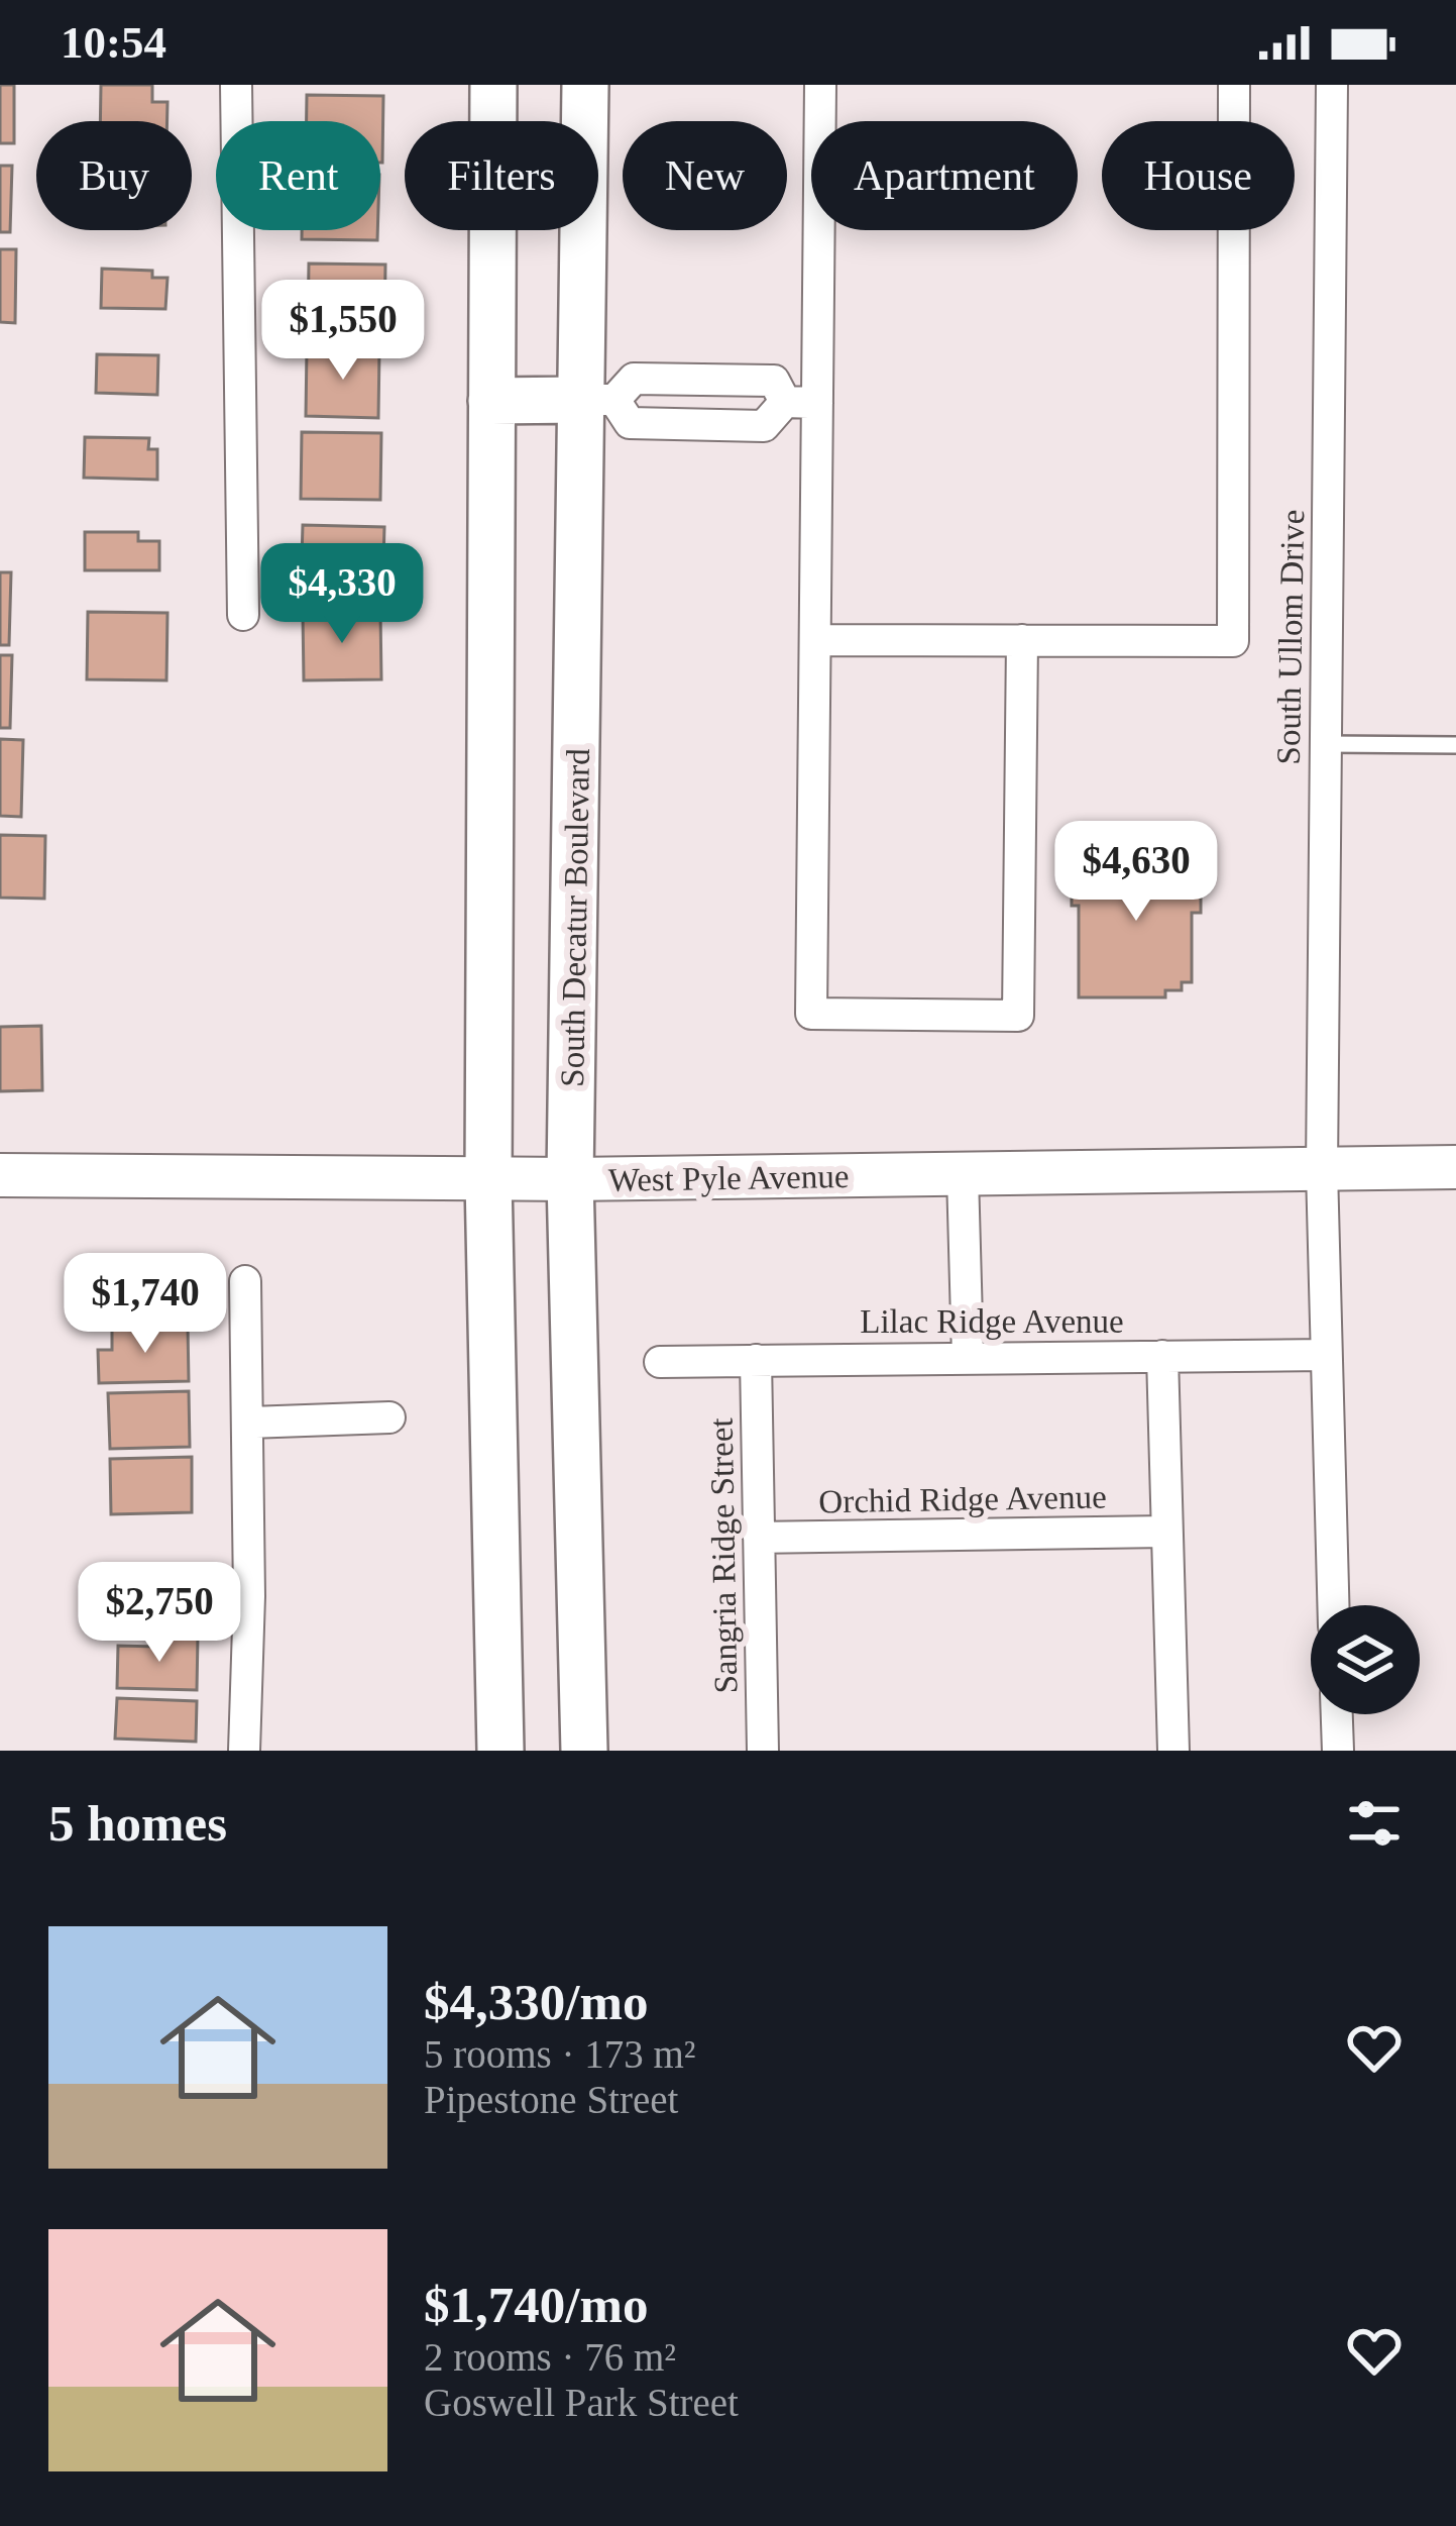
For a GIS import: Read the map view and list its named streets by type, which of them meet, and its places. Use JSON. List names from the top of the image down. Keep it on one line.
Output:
{"streets":{"main road":["South Decatur Boulevard"],"street":["South Ullom Drive","West Pyle Avenue","Lilac Ridge Avenue","Orchid Ridge Avenue","Sangria Ridge Street"]},"crossings":[["South Ullom Drive","West Pyle Avenue"],["South Ullom Drive","Lilac Ridge Avenue"],["South Decatur Boulevard","West Pyle Avenue"],["Lilac Ridge Avenue","Sangria Ridge Street"],["Orchid Ridge Avenue","Sangria Ridge Street"]],"page":{"status":"10:54","chip":["Buy","Rent","Filters","New","Apartment","House"],"price":["$1,550","$4,330","$4,630","$1,740","$2,750"],"heading":"5 homes","list":[{"name":"$4,330/mo","note":"5 rooms · 173 m² · Pipestone Street"},{"name":"$1,740/mo","note":"2 rooms · 76 m² · Goswell Park Street"}]}}
